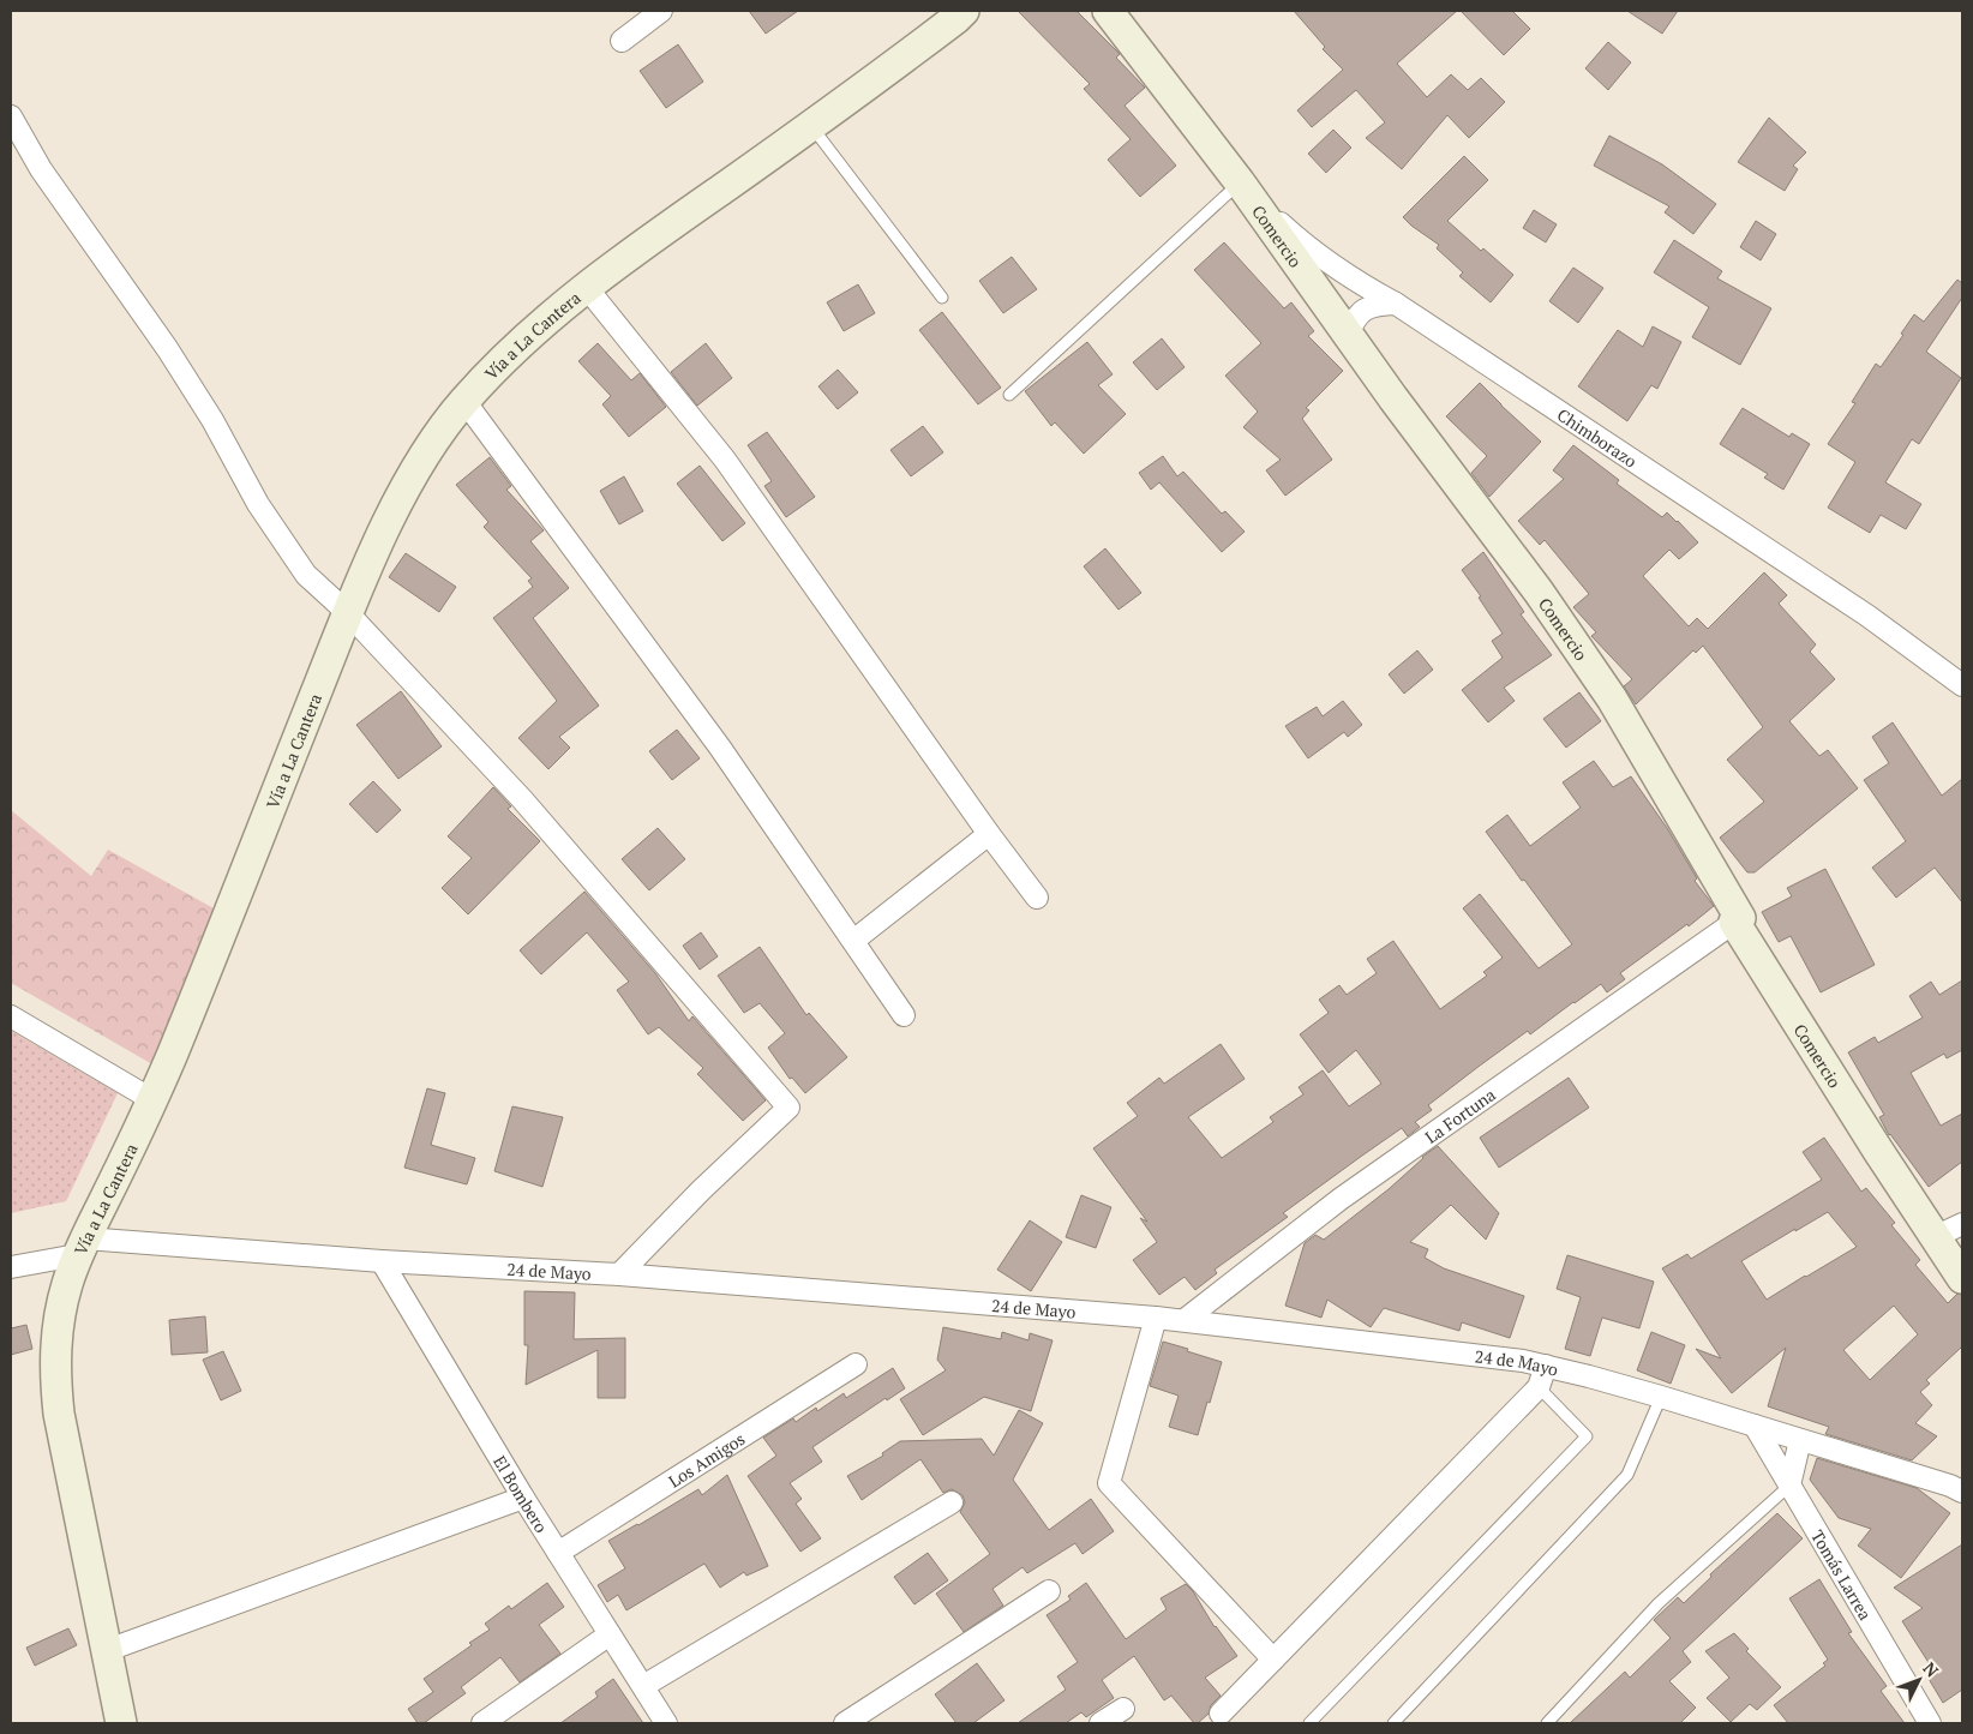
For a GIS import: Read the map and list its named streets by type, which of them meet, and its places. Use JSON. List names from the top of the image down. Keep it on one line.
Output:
{"streets":{"main road":["Comercio","Vía a La Cantera"],"street":["Chimborazo","La Fortuna","24 de Mayo","Los Amigos","El Bombero","Tomás Larrea"]},"crossings":[["Comercio","Chimborazo"],["Comercio","La Fortuna"],["Vía a La Cantera","24 de Mayo"],["La Fortuna","24 de Mayo"],["24 de Mayo","El Bombero"],["24 de Mayo","Tomás Larrea"],["Los Amigos","El Bombero"]],"north":"top right"}
